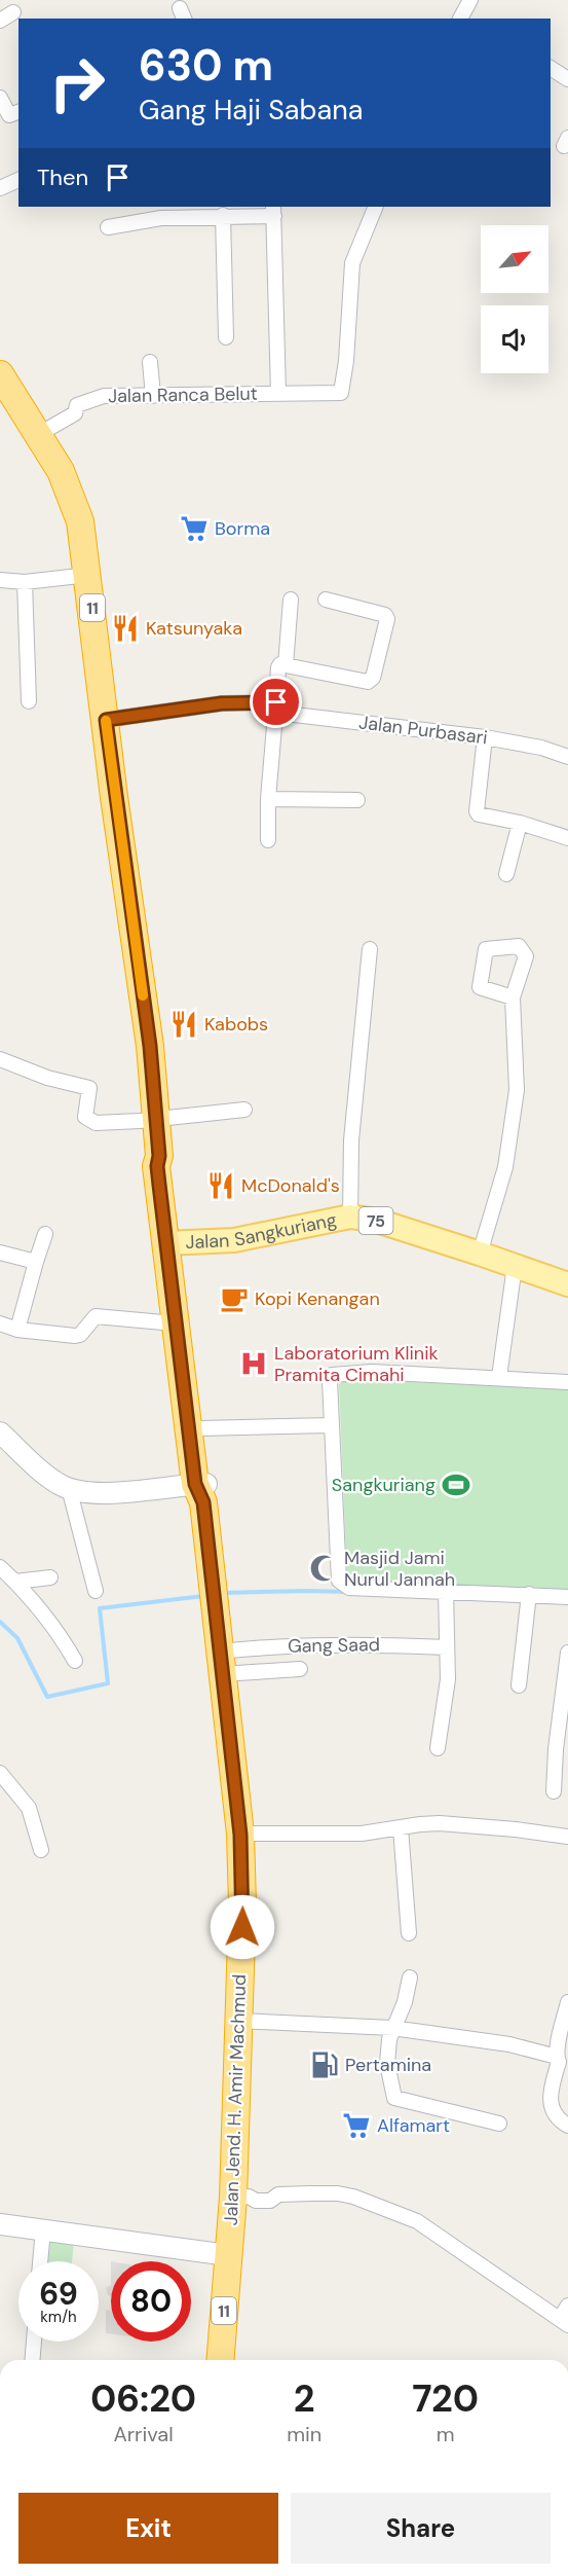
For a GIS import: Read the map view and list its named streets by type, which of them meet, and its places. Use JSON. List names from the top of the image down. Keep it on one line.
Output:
{"streets":{"highway":["11","Jalan Jend. H. Amir Machmud"],"main road":["75","Jalan Sangkuriang"],"street":["Jalan Ranca Belut","Jalan Purbasari","Gang Saad"]},"crossings":[["Jalan Ranca Belut","Jalan Jend. H. Amir Machmud"],["Jalan Purbasari","Jalan Jend. H. Amir Machmud"],["Jalan Sangkuriang","Jalan Jend. H. Amir Machmud"],["Gang Saad","Jalan Jend. H. Amir Machmud"]],"places":{"supermarket":["Borma","Alfamart"],"restaurant":["Katsunyaka","Kabobs","McDonald's"],"cafe":["Kopi Kenangan"],"hospital":["Laboratorium Klinik Pramita Cimahi"],"sports":["Sangkuriang"],"mosque":["Masjid Jami Nurul Jannah"],"fuel station":["Pertamina"]},"north":"top right","page":{"turn":["630 m","Gang Haji Sabana"],"then":"Then","speed":"69 km/h","limit":"80","eta":["06:20","Arrival","2","min","720","m"],"buttons":["Exit","Share"]}}
